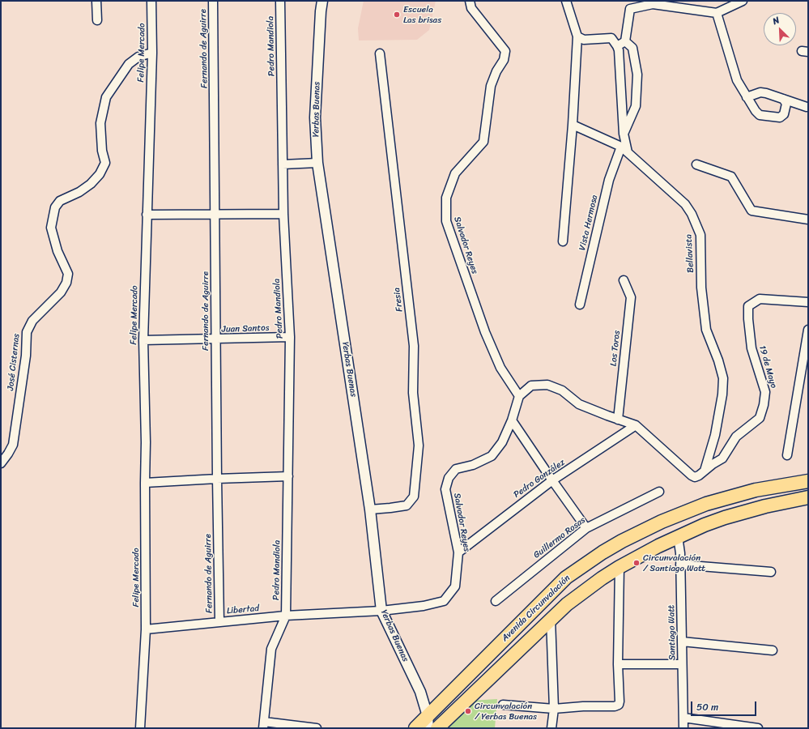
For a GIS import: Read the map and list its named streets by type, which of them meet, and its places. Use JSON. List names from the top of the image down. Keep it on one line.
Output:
{"streets":{"main road":["Avenida Circunvalación"],"street":["Pedro Mandiola","Fernando de Aguirre","Felipe Mercado","Yerbas Buenas","Vista Hermosa","Salvador Reyes","Bellavista","Fresia","Juan Santos","Los Toros","José Cisternas","19 de Mayo","Pedro González","Guillermo Rosas","Libertad","Santiago Watt"]},"crossings":[["Pedro Mandiola","Juan Santos"],["Pedro Mandiola","Libertad"],["Fernando de Aguirre","Juan Santos"],["Fernando de Aguirre","Libertad"],["Felipe Mercado","Juan Santos"],["Felipe Mercado","José Cisternas"],["Felipe Mercado","Libertad"],["Yerbas Buenas","Salvador Reyes"],["Yerbas Buenas","Fresia"],["Yerbas Buenas","Avenida Circunvalación"],["Yerbas Buenas","Libertad"],["Vista Hermosa","Bellavista"],["Salvador Reyes","Pedro González"],["Salvador Reyes","Libertad"],["Bellavista","19 de Mayo"],["Avenida Circunvalación","Santiago Watt"]],"places":["Escuela Las brisas","Circunvalación / Santiago Watt","Circunvalación / Yerbas Buenas"],"scale_bar":"50 m","north":"top left"}
